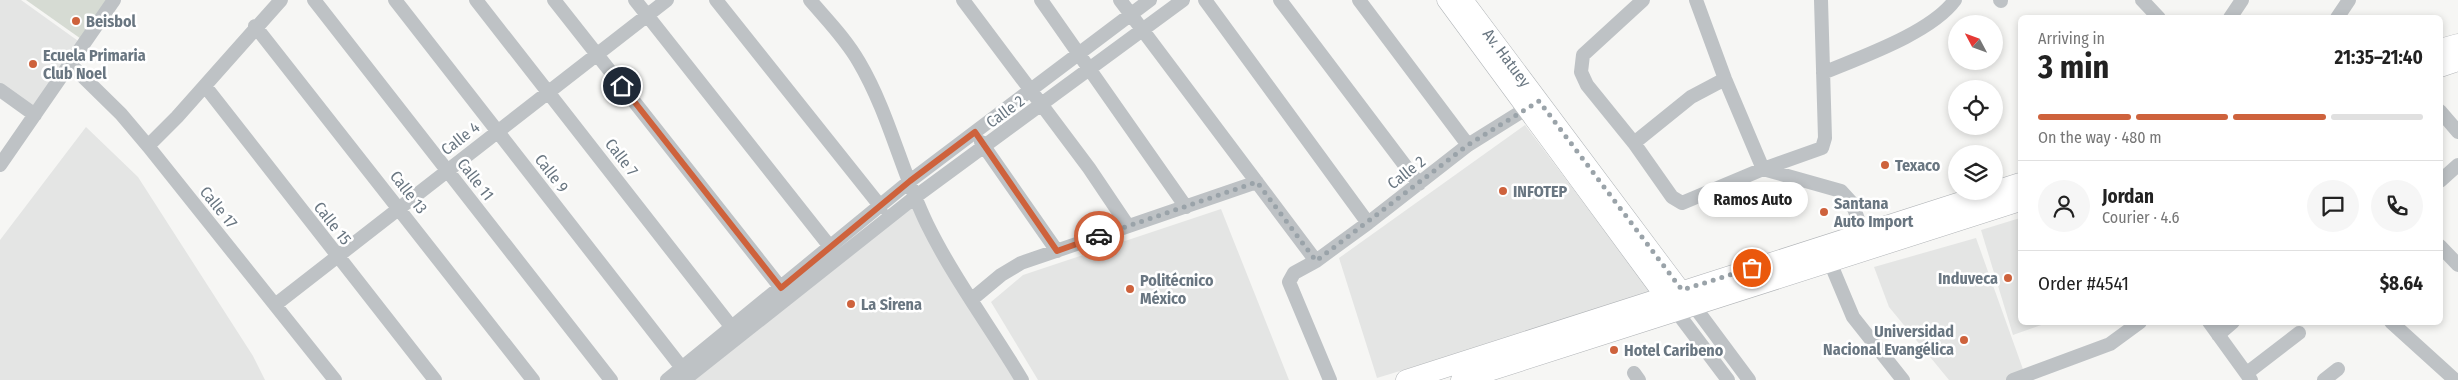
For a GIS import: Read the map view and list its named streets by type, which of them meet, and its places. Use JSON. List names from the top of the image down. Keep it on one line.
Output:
{"streets":{"main road":["Av. Hatuey"],"street":["Calle 2","Calle 4","Calle 7","Calle 9","Calle 11","Calle 13","Calle 17","Calle 15"]},"crossings":[["Av. Hatuey","Calle 2"],["Calle 2","Calle 7"],["Calle 2","Calle 9"],["Calle 4","Calle 7"],["Calle 4","Calle 9"],["Calle 4","Calle 11"],["Calle 4","Calle 13"],["Calle 4","Calle 17"],["Calle 4","Calle 15"]],"places":["Beisbol","Ecuela Primaria Club Noel","Texaco","INFOTEP","Santana Auto Import","Ramos Auto","Induveca","Politécnico México","La Sirena","Universidad Nacional Evangélica","Hotel Caribeno"],"north":"top left","page":{"heading":["3 min","Arriving in","21:35–21:40"],"panel":["Jordan","Courier · 4.6","Order #4541","$8.64"],"bar":"On the way · 480 m","bubble":"Ramos Auto"}}
